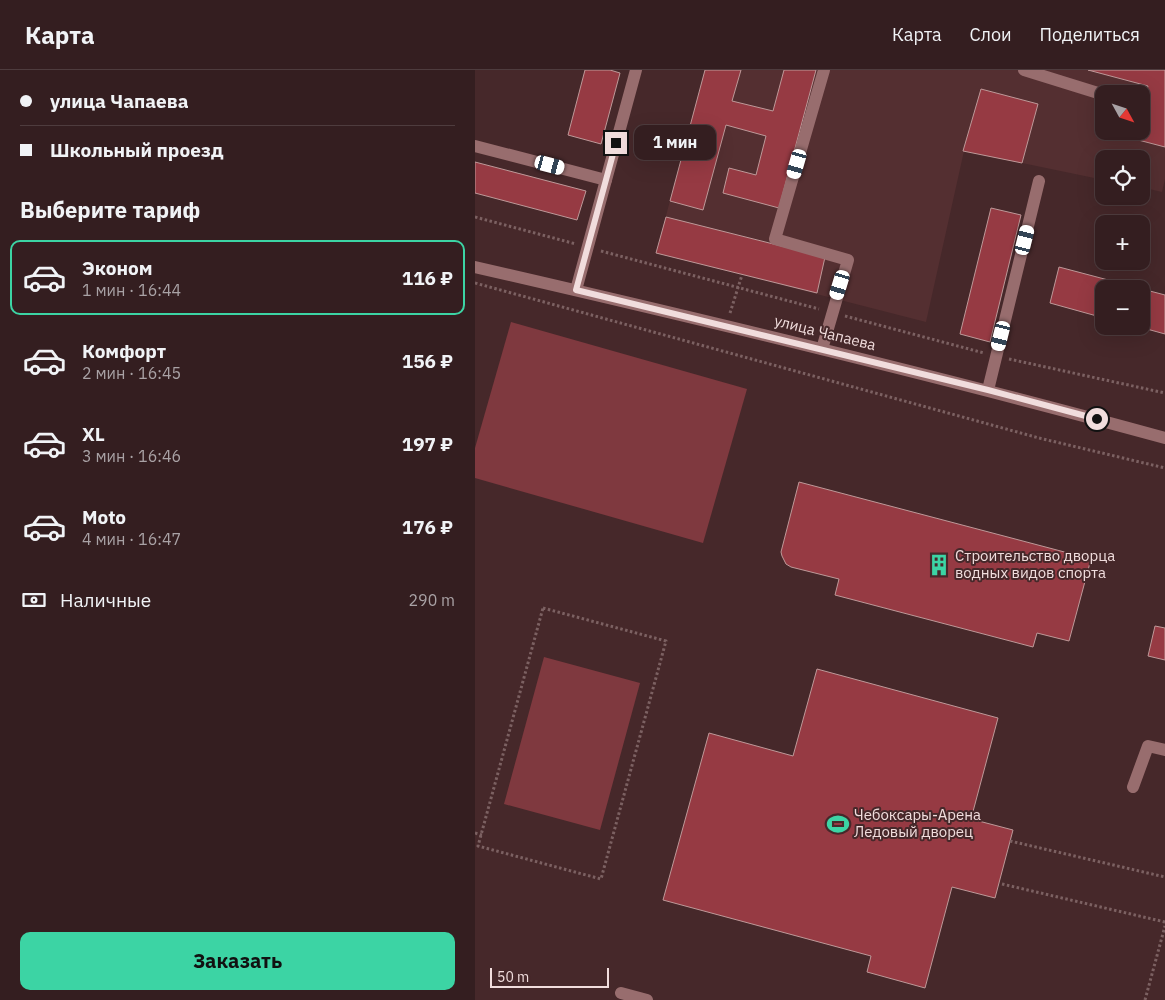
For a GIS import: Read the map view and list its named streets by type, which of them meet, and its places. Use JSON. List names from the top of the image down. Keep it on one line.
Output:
{"streets":{"street":["улица Чапаева"]},"places":{"building":["Строительство дворца водных видов спорта"],"sports":["Чебоксары-Арена Ледовый дворец"]},"scale_bar":"50 m","north":"bottom right","page":{"header":"Карта","nav":["Карта","Слои","Поделиться"],"banner":["улица Чапаева","Школьный проезд"],"map_buttons":["+","−"],"bubble":"1 мин","heading":"Выберите тариф","list":[{"name":"Эконом","note":"1 мин · 16:44","value":"116 ₽"},{"name":"Комфорт","note":"2 мин · 16:45","value":"156 ₽"},{"name":"XL","note":"3 мин · 16:46","value":"197 ₽"},{"name":"Moto","note":"4 мин · 16:47","value":"176 ₽"}],"pay":["Наличные","290 m"],"buttons":"Заказать","scale":"50 m"}}
